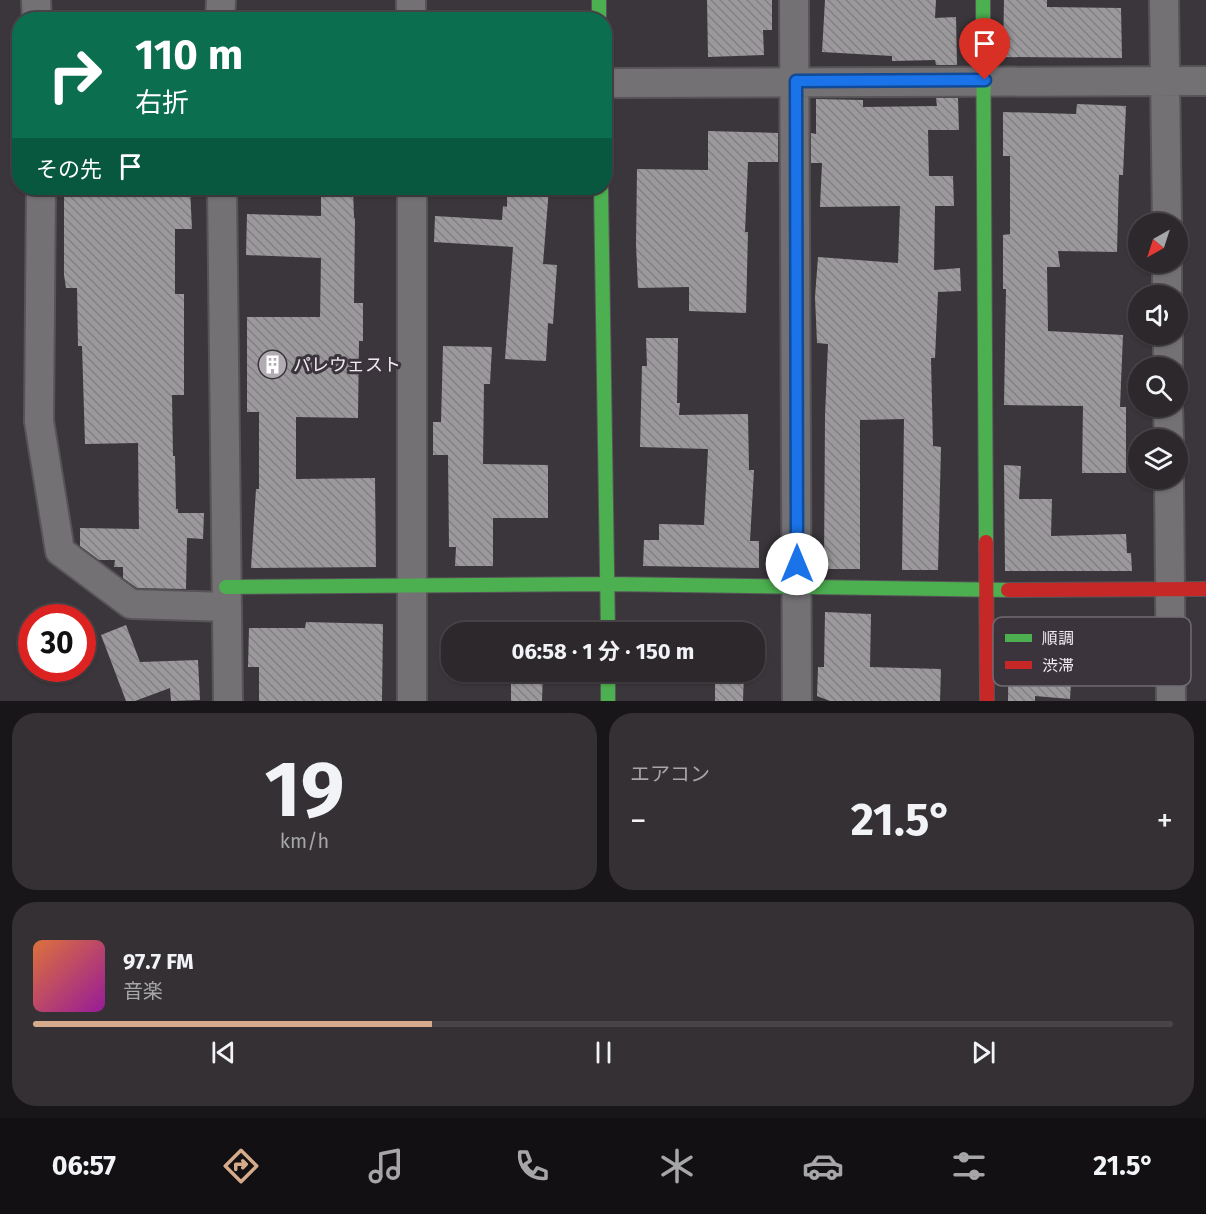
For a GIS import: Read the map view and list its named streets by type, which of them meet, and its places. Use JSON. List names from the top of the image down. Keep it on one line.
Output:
{"places":{"building":["パレウェスト"]},"legend":["順調","渋滞"],"north":"bottom left","page":{"turn":["110 m","右折"],"then":"その先","limit":"30","trip":"06:58 · 1 分 · 150 m","tile":[["19","km/h"],"エアコン"],"heat":["−","21.5°","+"],"song":["97.7 FM","音楽"],"tabs":["06:57","21.5°"]}}
